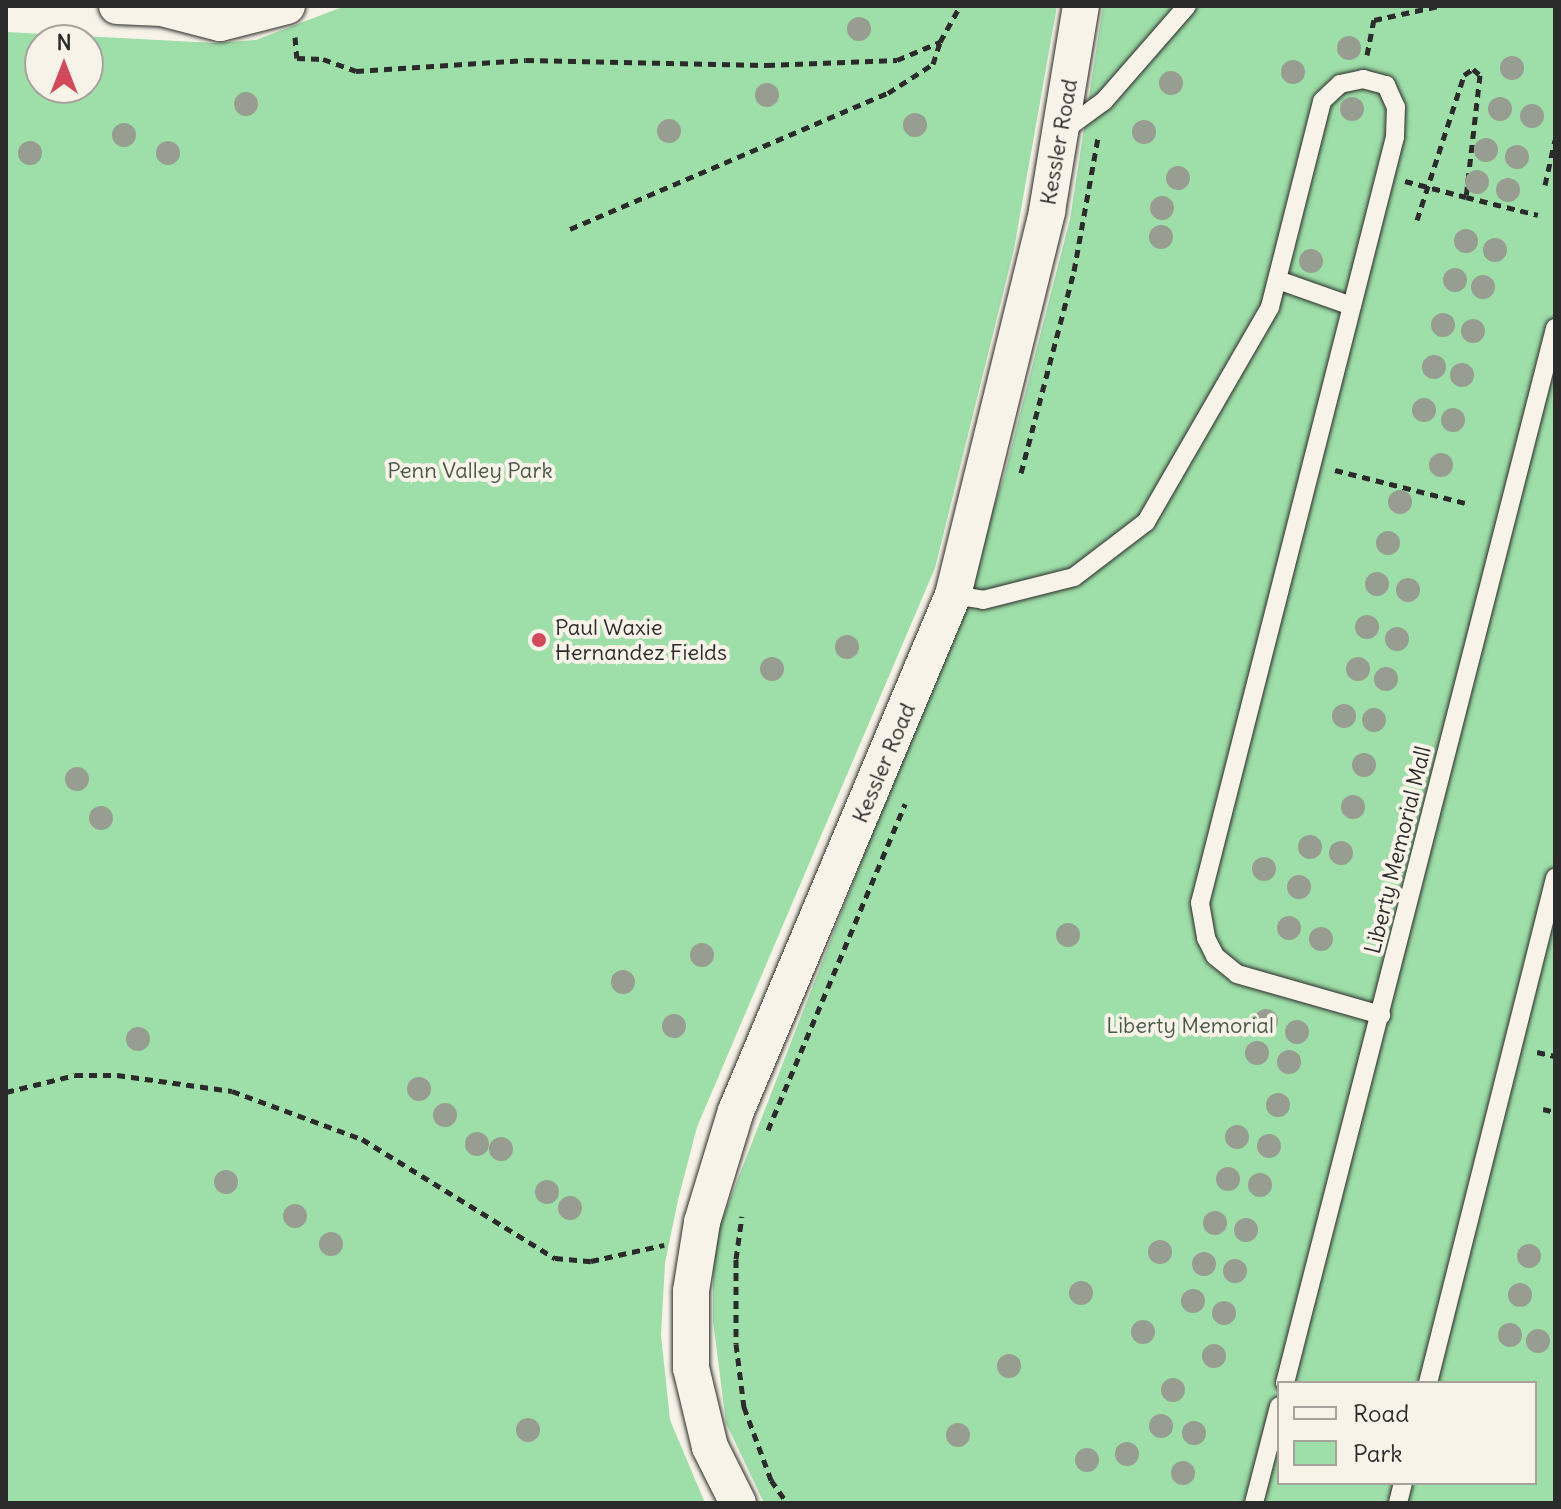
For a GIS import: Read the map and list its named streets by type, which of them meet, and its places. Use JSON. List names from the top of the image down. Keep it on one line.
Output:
{"streets":{"street":["Kessler Road"],"lane":["Liberty Memorial Mall"]},"parks":["Penn Valley Park","Liberty Memorial"],"places":["Paul Waxie Hernandez Fields"],"legend":["Road","Park"],"north":"top"}
